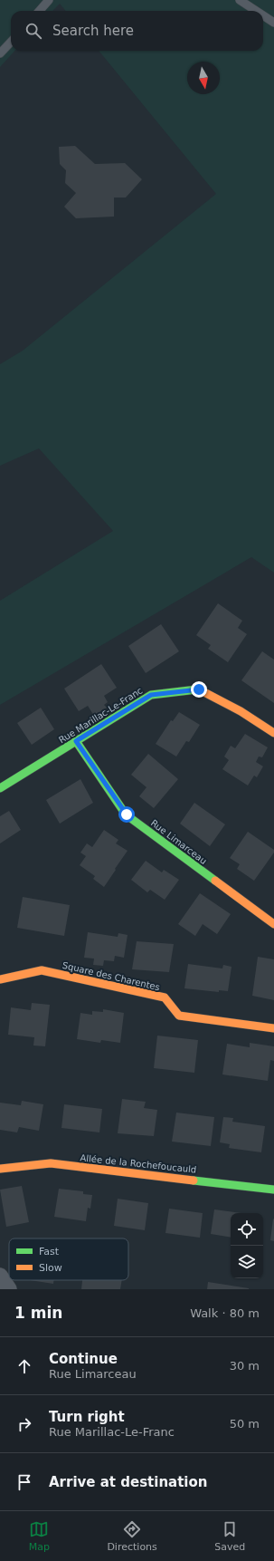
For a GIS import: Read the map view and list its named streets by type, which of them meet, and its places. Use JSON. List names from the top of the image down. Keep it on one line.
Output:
{"streets":{"street":["Rue Marillac-Le-Franc","Rue Limarceau","Square des Charentes","Allée de la Rochefoucauld"]},"crossings":[["Rue Marillac-Le-Franc","Rue Limarceau"]],"legend":["Fast","Slow"],"north":"bottom","page":{"search":"Search here","heading":["1 min","Walk · 80 m"],"list":[["Continue","Rue Limarceau","30 m"],["Turn right","Rue Marillac-Le-Franc","50 m"],"Arrive at destination"],"nav":["Map","Directions","Saved"]}}
